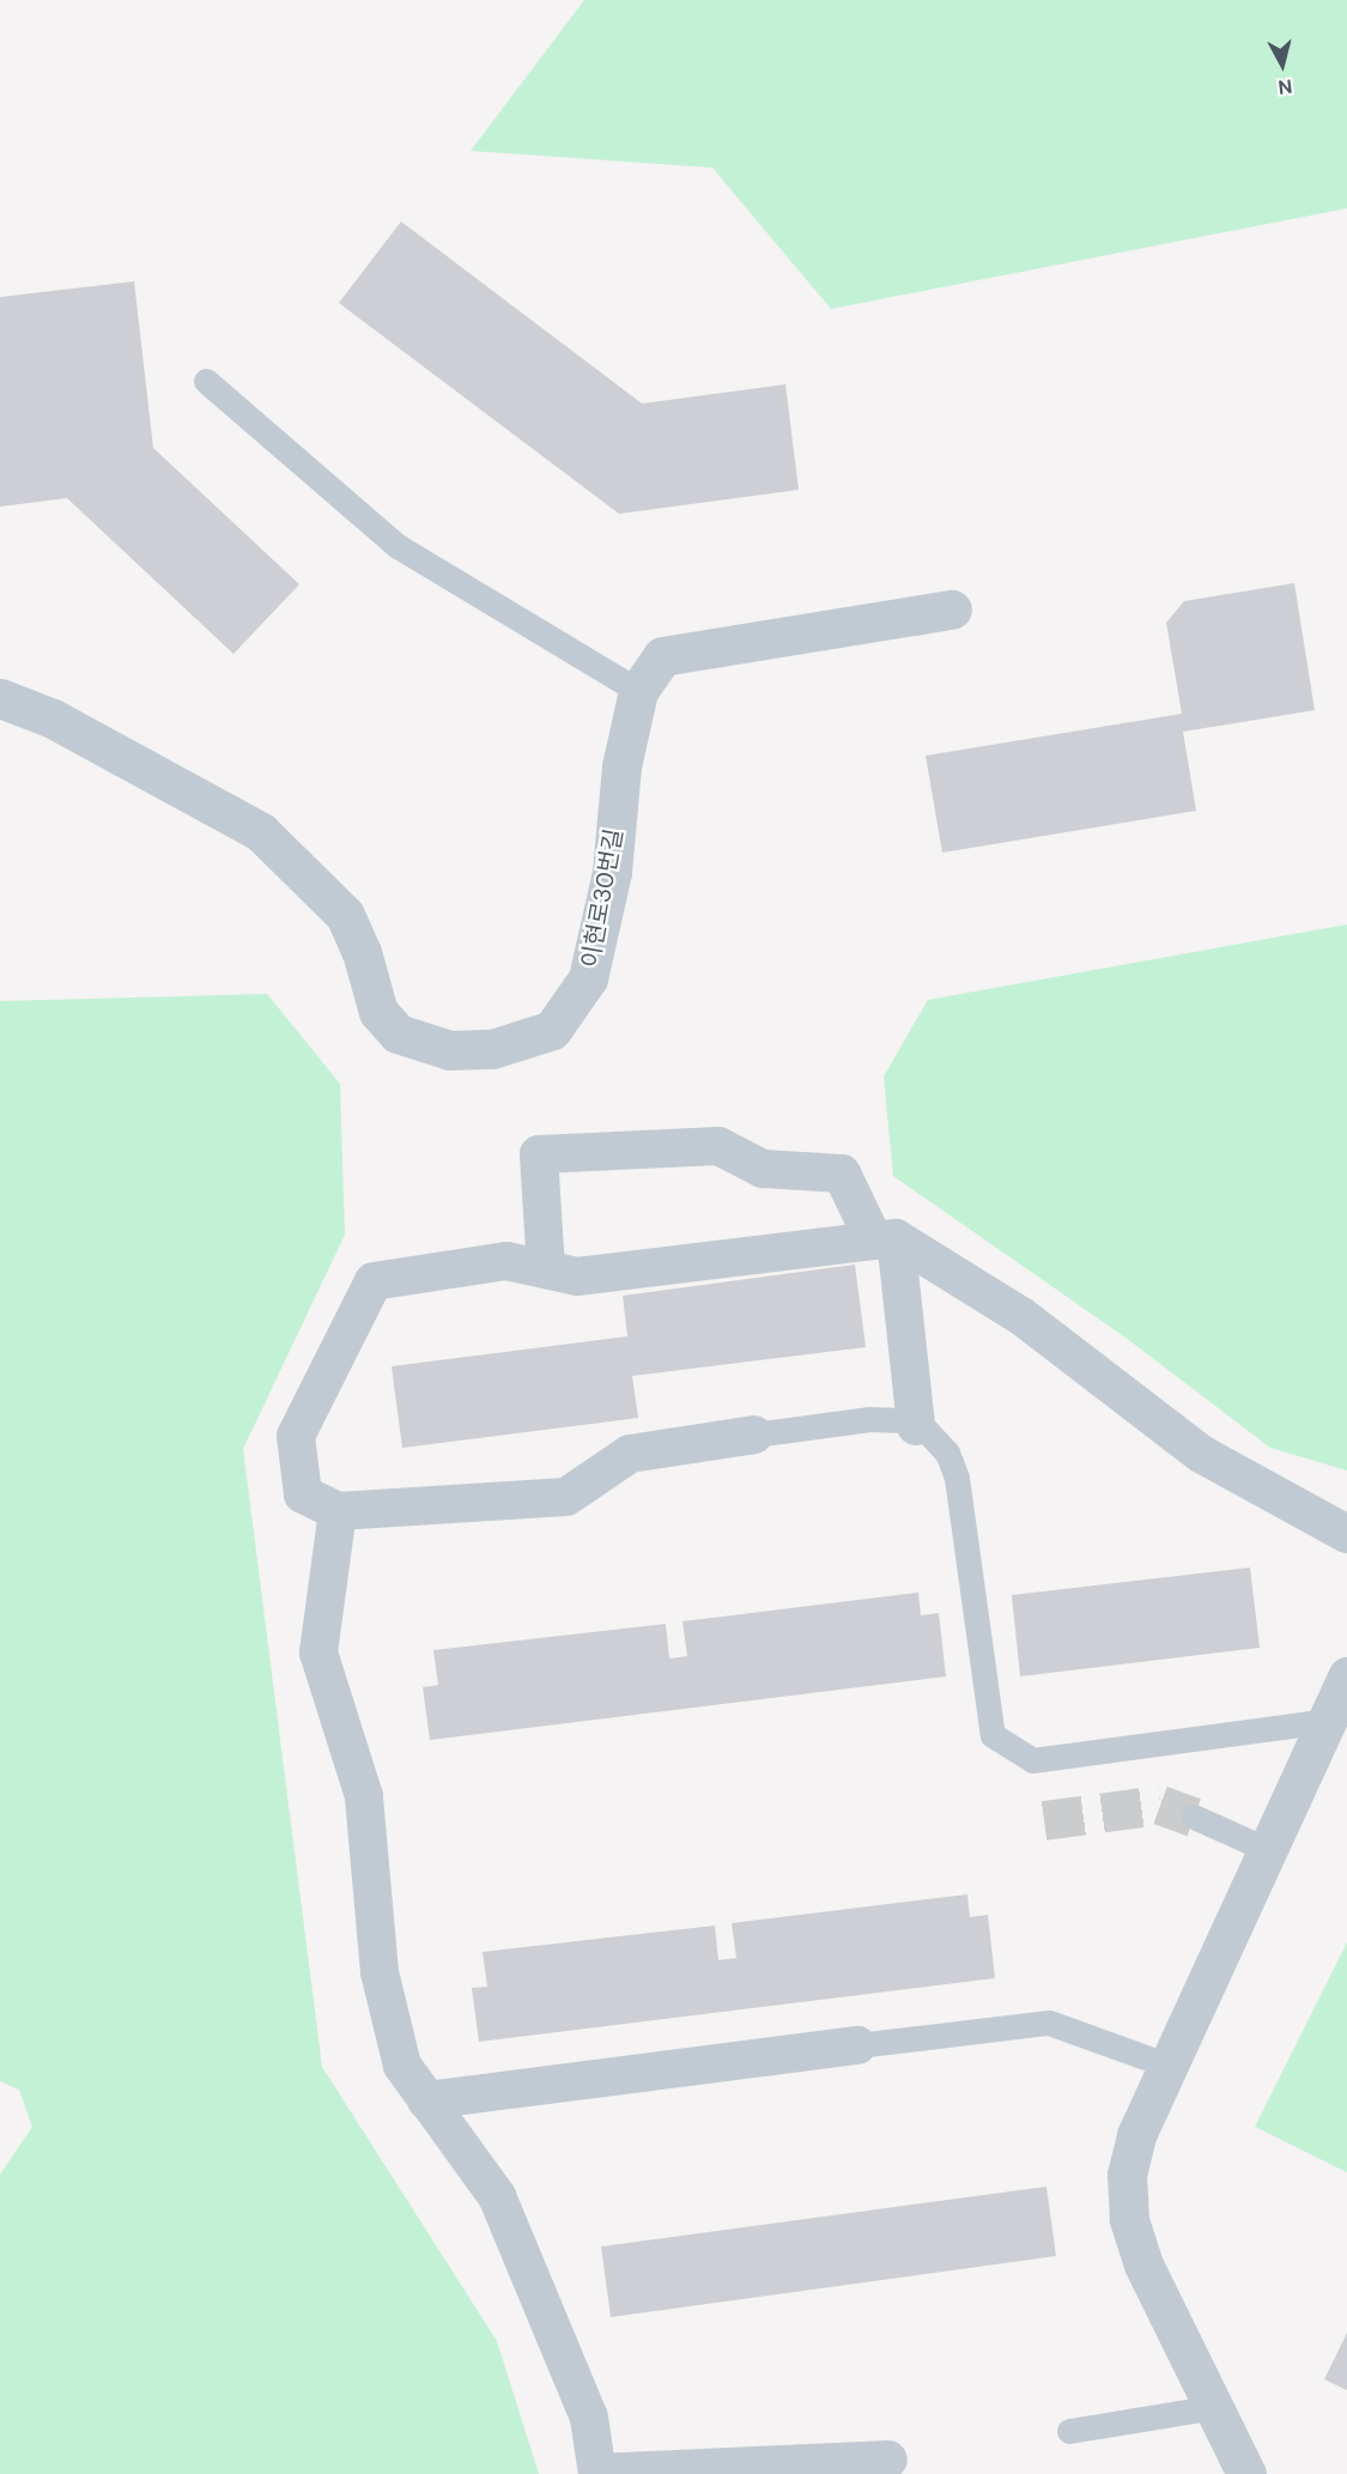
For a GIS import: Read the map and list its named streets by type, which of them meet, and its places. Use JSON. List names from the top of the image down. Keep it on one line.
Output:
{"streets":{"street":["이현로30번길"]},"north":"bottom"}
